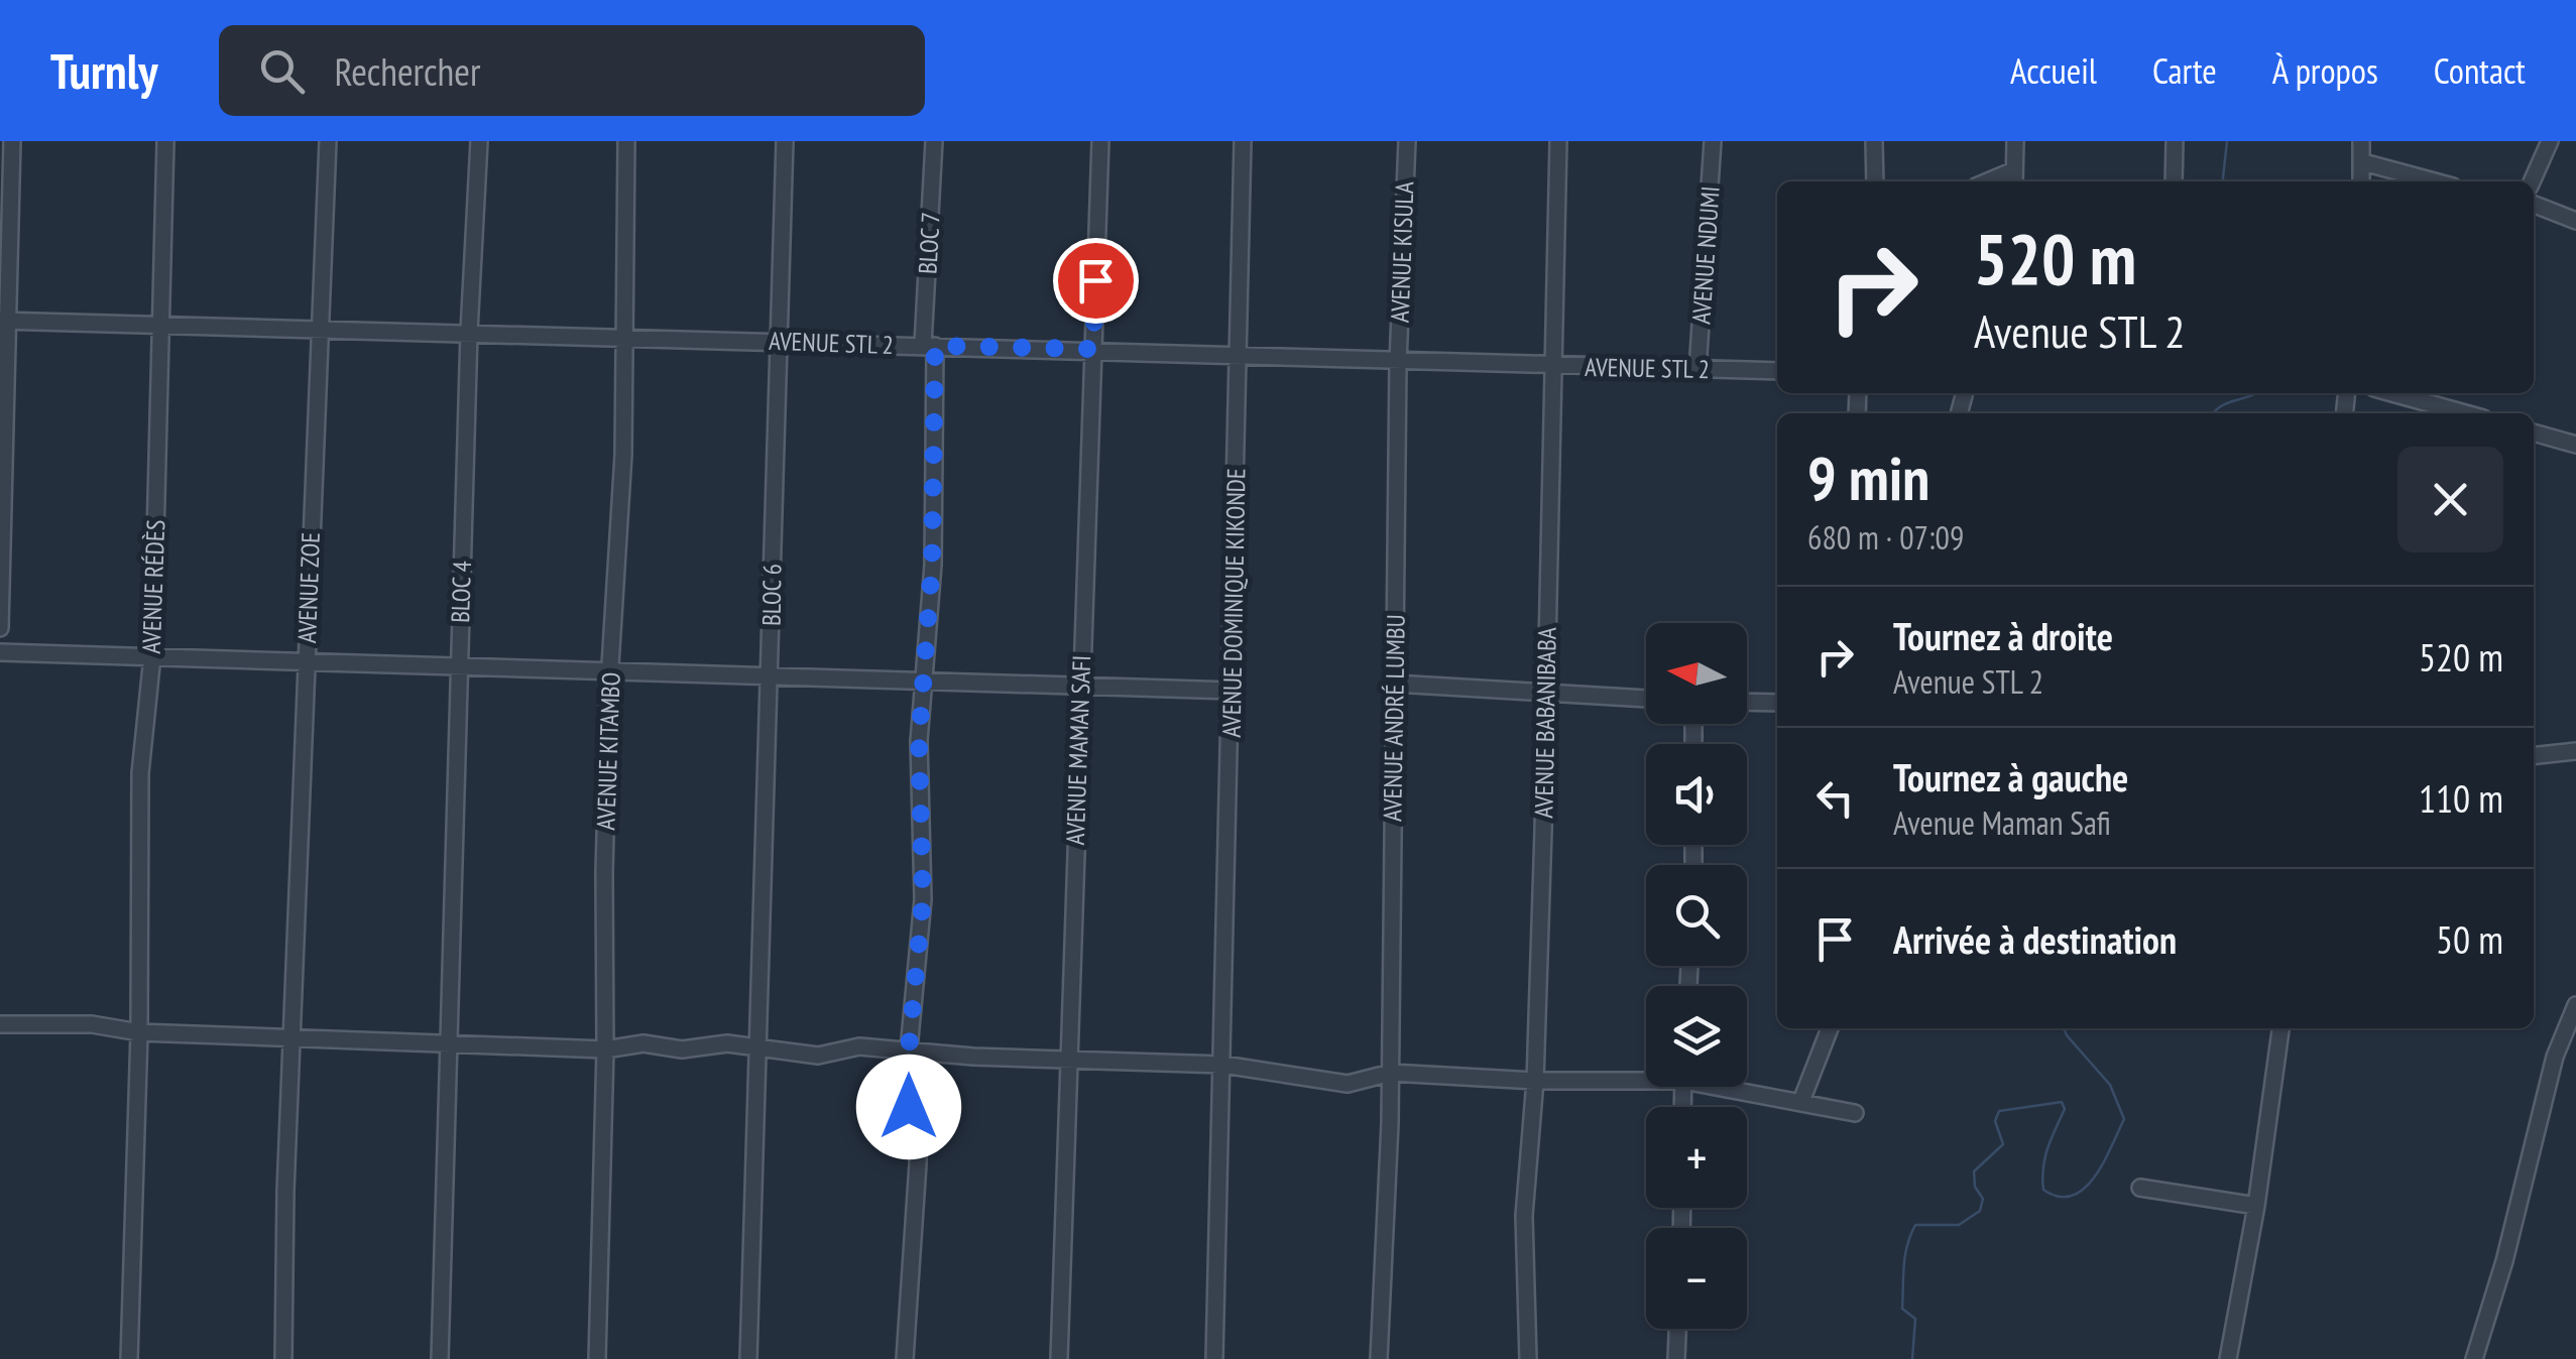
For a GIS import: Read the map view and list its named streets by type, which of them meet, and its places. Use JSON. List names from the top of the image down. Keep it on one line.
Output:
{"streets":{"street":["BLOC 7","AVENUE KISULA","AVENUE NDUMI","AVENUE STL 2","AVENUE RÉDÈS","AVENUE ZOE","BLOC 4","BLOC 6","AVENUE DOMINIQUE KIKONDE","AVENUE ANDRÉ LUMBU","AVENUE BABANIBABA","AVENUE MAMAN SAFI","AVENUE KITAMBO"]},"crossings":[["BLOC 7","AVENUE STL 2"],["AVENUE KISULA","AVENUE STL 2"],["AVENUE KISULA","AVENUE ANDRÉ LUMBU"],["AVENUE NDUMI","AVENUE STL 2"],["AVENUE STL 2","AVENUE RÉDÈS"],["AVENUE STL 2","AVENUE ZOE"],["AVENUE STL 2","BLOC 4"],["AVENUE STL 2","BLOC 6"],["AVENUE STL 2","AVENUE DOMINIQUE KIKONDE"],["AVENUE STL 2","AVENUE ANDRÉ LUMBU"],["AVENUE STL 2","AVENUE BABANIBABA"],["AVENUE STL 2","AVENUE MAMAN SAFI"],["AVENUE STL 2","AVENUE KITAMBO"]],"north":"left","page":{"header":"Turnly","search":"Rechercher","nav":["Accueil","Carte","À propos","Contact"],"turn":["520 m","Avenue STL 2"],"heading":["9 min","680 m · 07:09"],"list":[{"name":"Tournez à droite","note":"Avenue STL 2","value":"520 m"},{"name":"Tournez à gauche","note":"Avenue Maman Safi","value":"110 m"},{"name":"Arrivée à destination","value":"50 m"}],"map_buttons":["+","−"]}}
